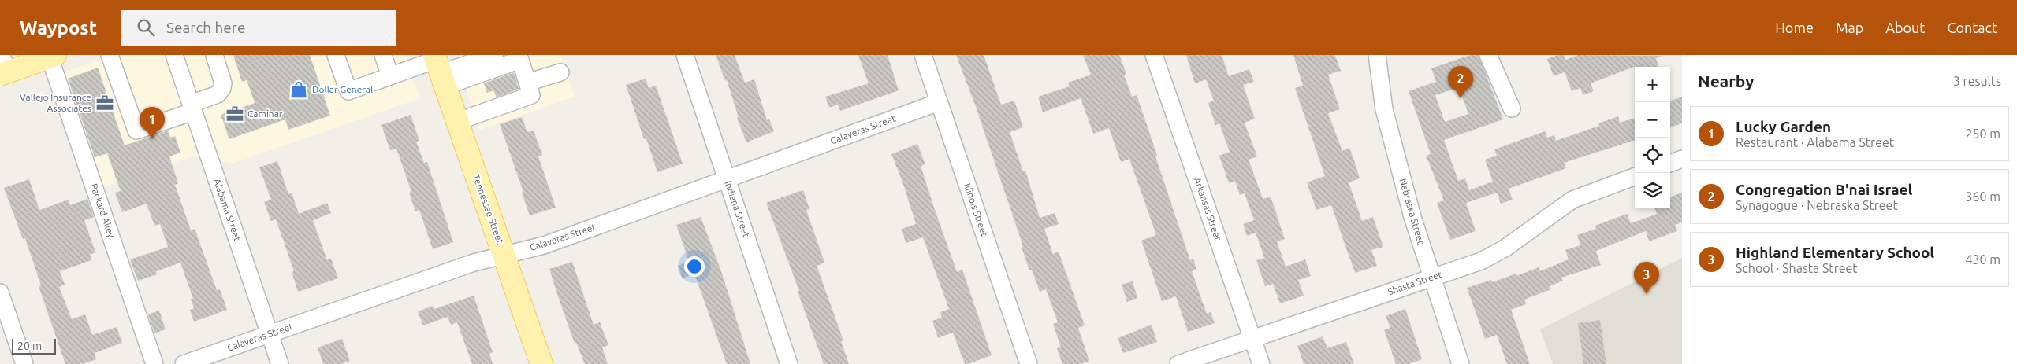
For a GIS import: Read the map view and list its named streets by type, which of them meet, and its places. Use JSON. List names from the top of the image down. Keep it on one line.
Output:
{"streets":{"main road":["Tennessee Street"],"street":["Calaveras Street","Indiana Street","Arkansas Street","Alabama Street","Illinois Street","Packard Alley","Nebraska Street","Shasta Street"]},"crossings":[["Calaveras Street","Tennessee Street"],["Calaveras Street","Indiana Street"],["Calaveras Street","Alabama Street"],["Calaveras Street","Illinois Street"],["Arkansas Street","Shasta Street"],["Nebraska Street","Shasta Street"]],"places":{"shop":["Dollar General"],"office":["Vallejo Insurance Associates","Caminar"]},"scale_bar":"20 m","page":{"header":"Waypost","search":"Search here","nav":["Home","Map","About","Contact"],"heading":["Nearby","3 results"],"pins":["2","1","3"],"map_buttons":["+","−"],"list":[{"mark":"1","name":"Lucky Garden","note":"Restaurant · Alabama Street","value":"250 m"},{"mark":"2","name":"Congregation B'nai Israel","note":"Synagogue · Nebraska Street","value":"360 m"},{"mark":"3","name":"Highland Elementary School","note":"School · Shasta Street","value":"430 m"}],"scale":"20 m"}}
